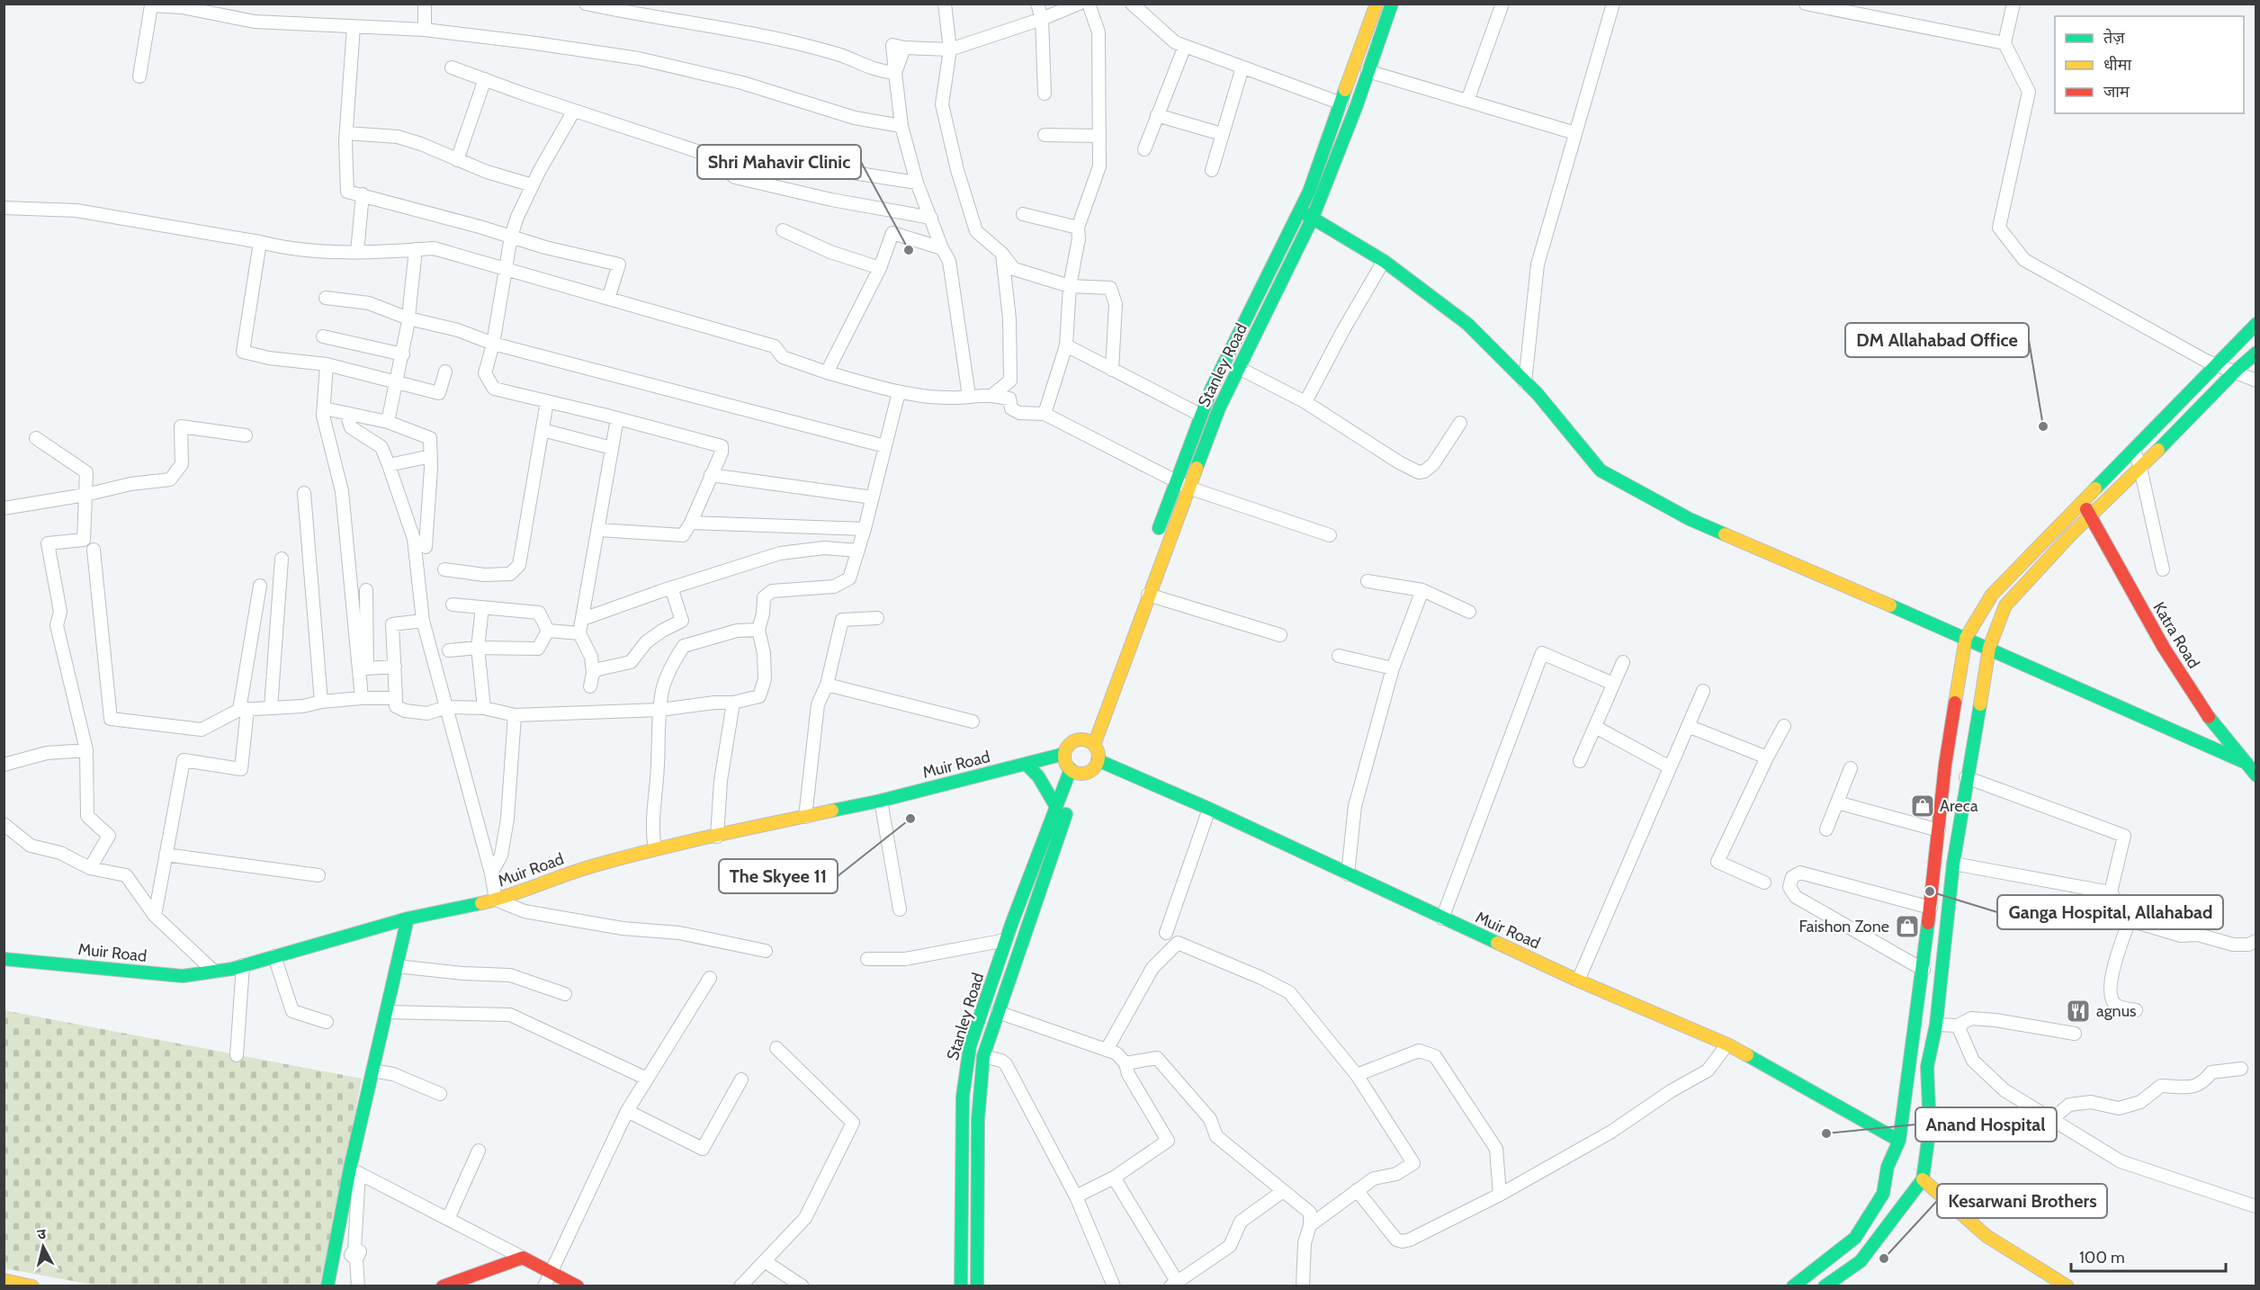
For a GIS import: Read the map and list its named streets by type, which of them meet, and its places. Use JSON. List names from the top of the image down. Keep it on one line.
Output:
{"streets":{"main road":["Stanley Road","Katra Road","Muir Road"]},"crossings":[["Stanley Road","Muir Road"]],"places":{"other":["Shri Mahavir Clinic","DM Allahabad Office","The Skyee 11","Ganga Hospital, Allahabad","Anand Hospital","Kesarwani Brothers"],"shop":["Areca","Faishon Zone"],"restaurant":["agnus"]},"legend":["तेज़","धीमा","जाम"],"scale_bar":"100 m","north":"top"}
